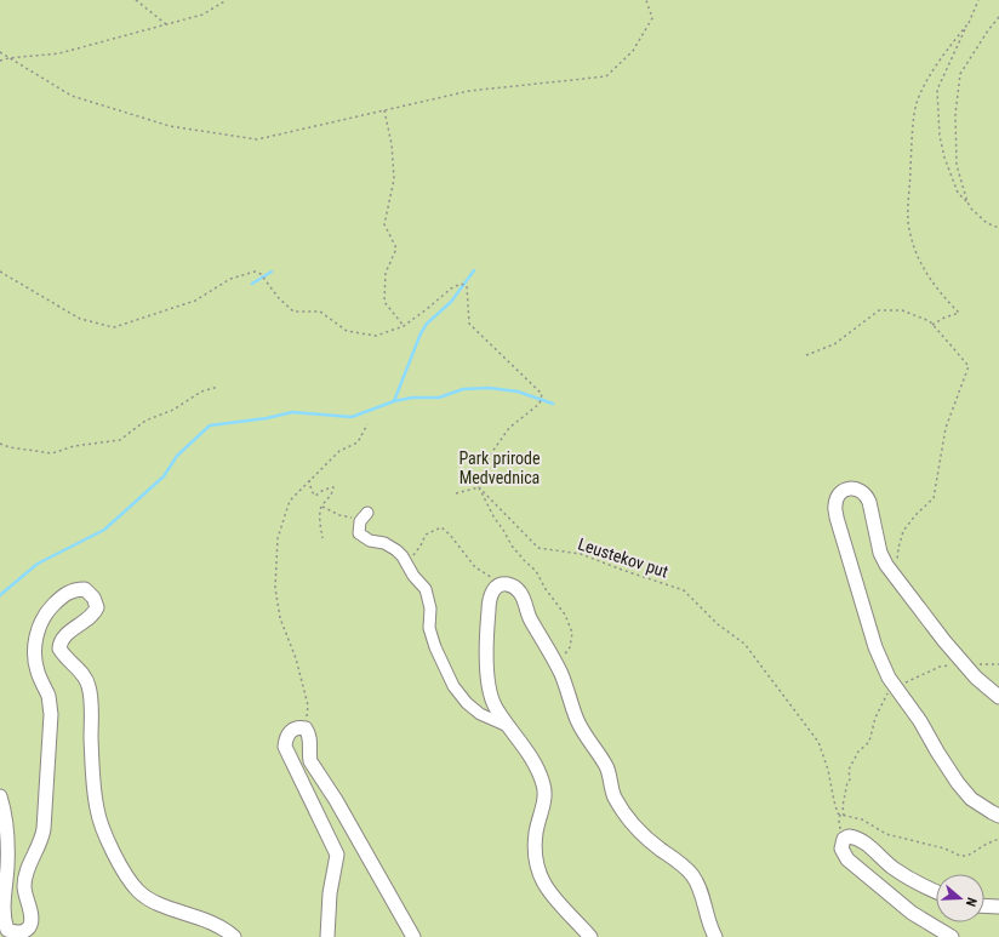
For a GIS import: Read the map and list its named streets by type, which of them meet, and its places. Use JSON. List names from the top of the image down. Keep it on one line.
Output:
{"streets":{"path":["Leustekov put"]},"parks":["Park prirode Medvednica"],"north":"right"}
